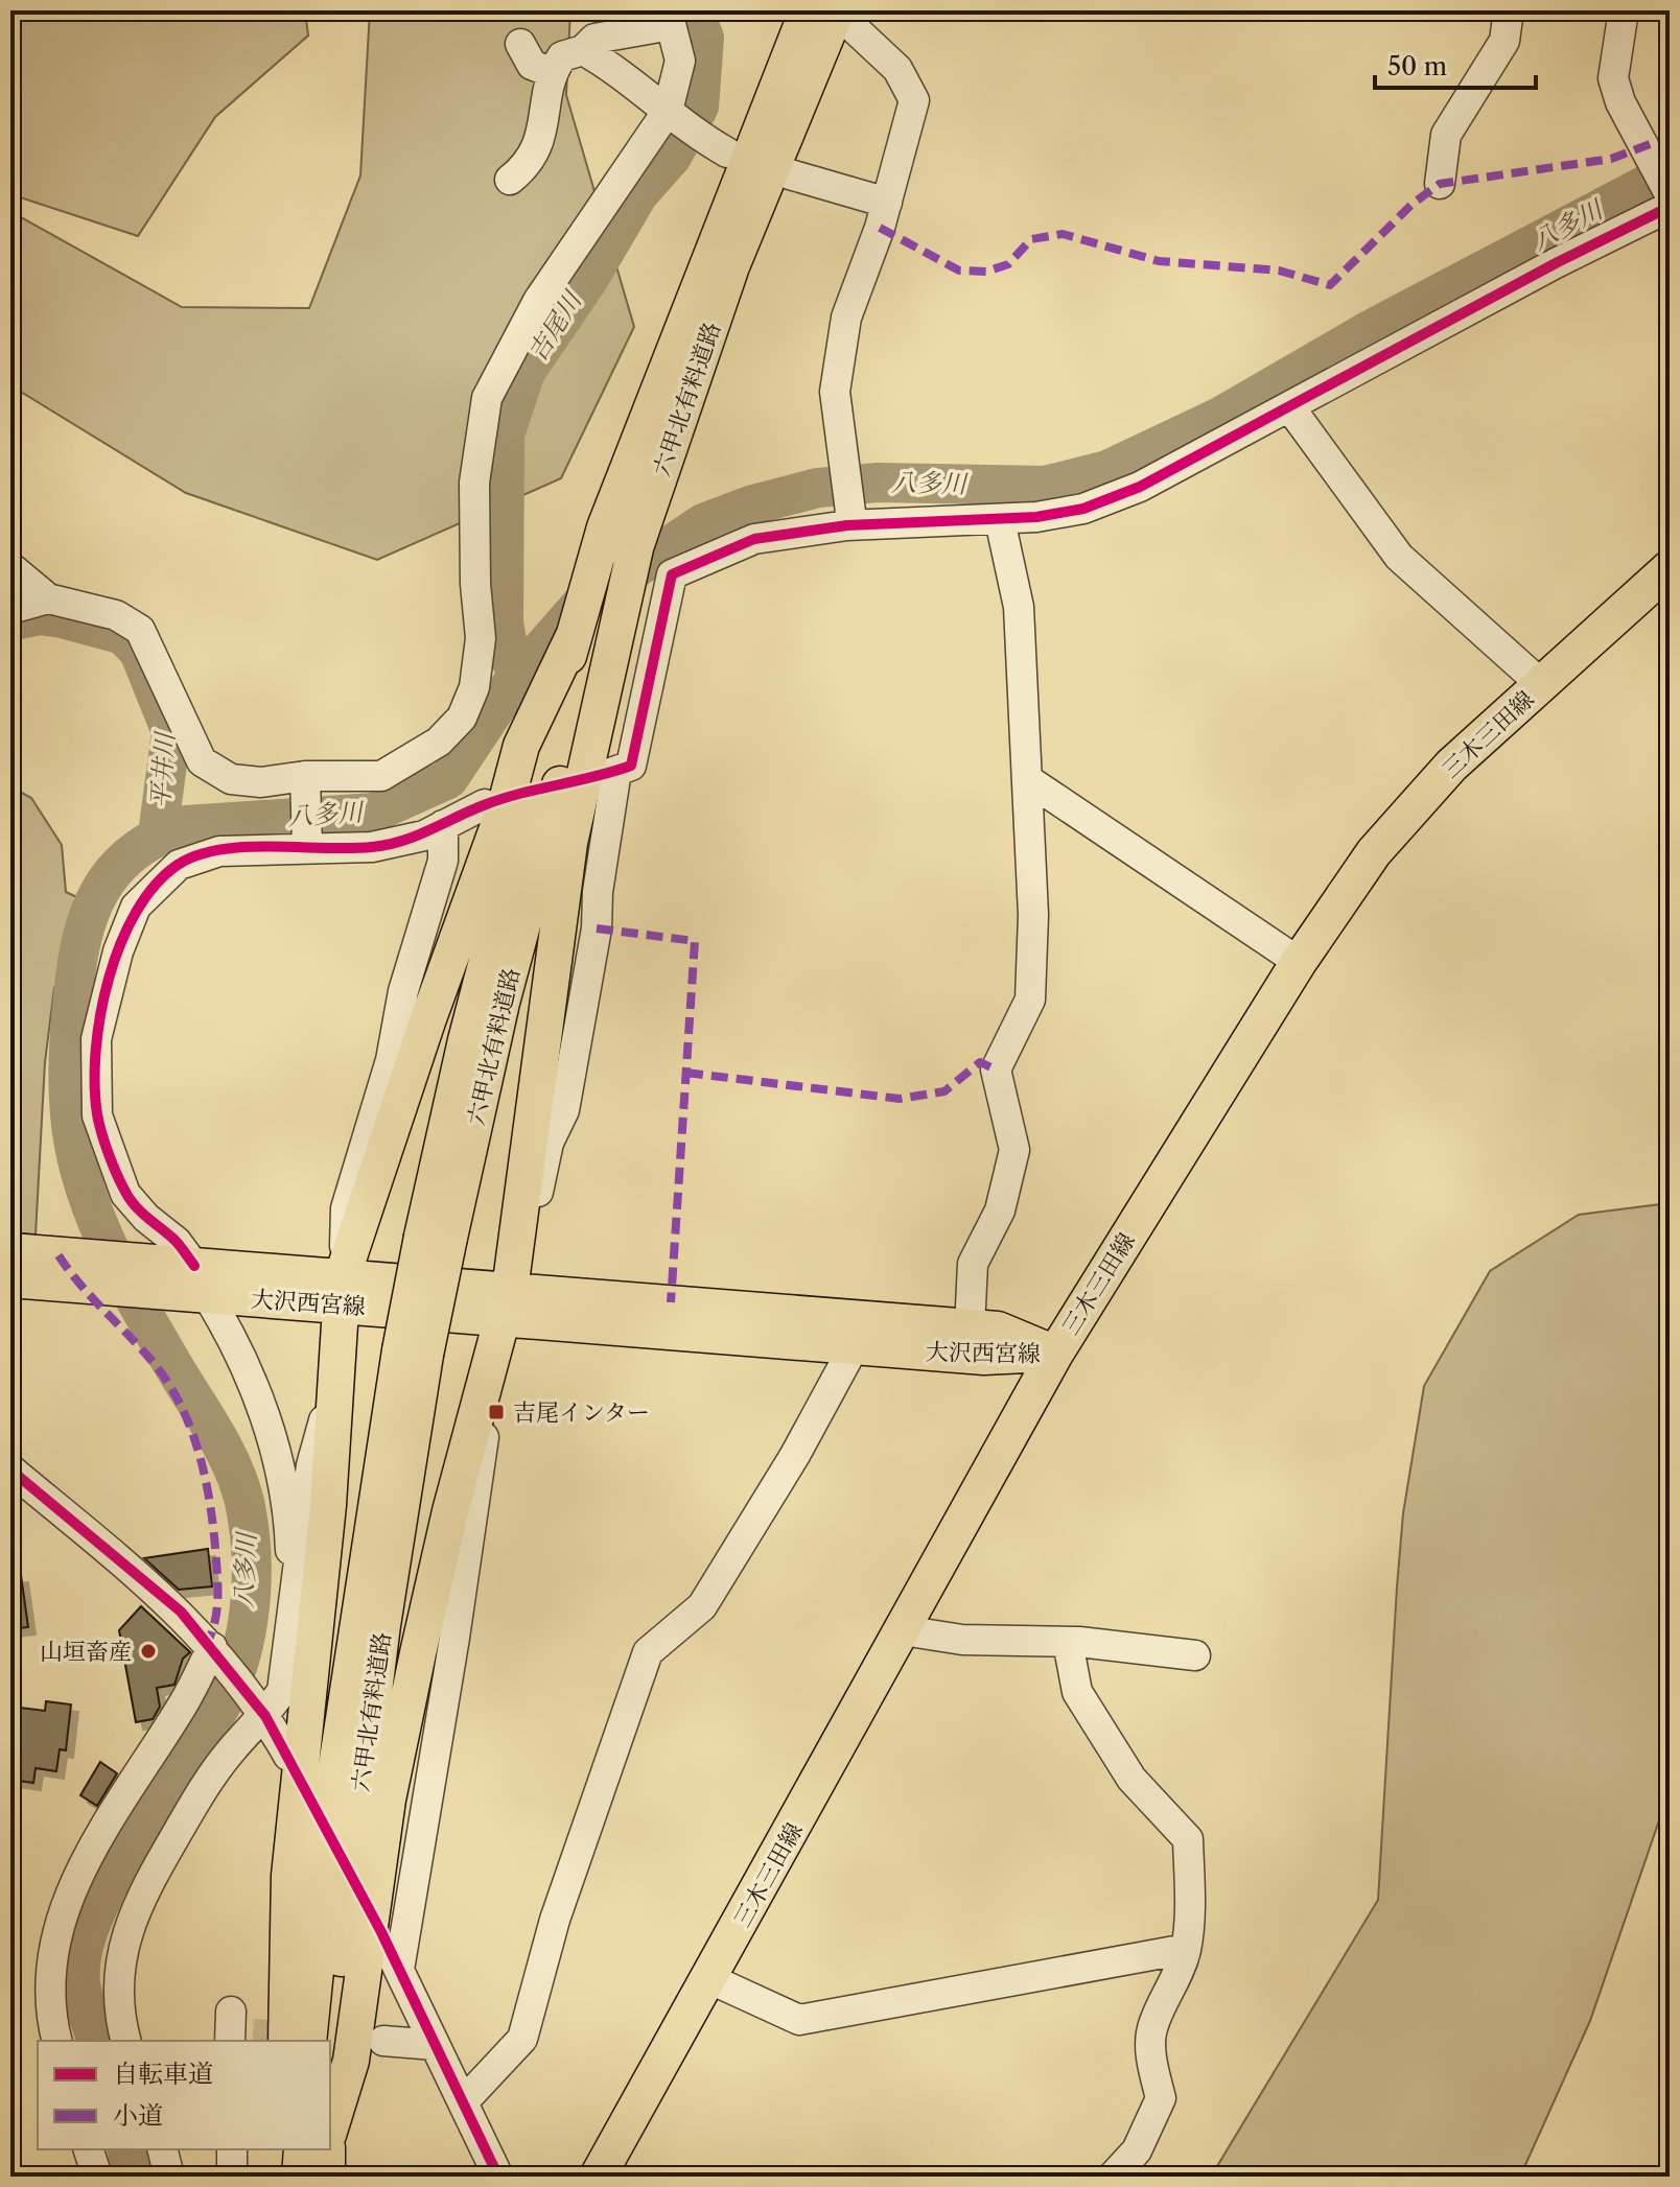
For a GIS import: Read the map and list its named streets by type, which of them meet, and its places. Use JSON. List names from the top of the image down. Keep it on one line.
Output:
{"streets":{"main road":["六甲北有料道路","三木三田線","大沢西宮線"]},"crossings":[["三木三田線","大沢西宮線"]],"water":["八多川","吉尾川","平井川"],"places":{"transit":["吉尾インター"],"other":["山垣畜産"]},"legend":["自転車道","小道"],"scale_bar":"50 m"}
